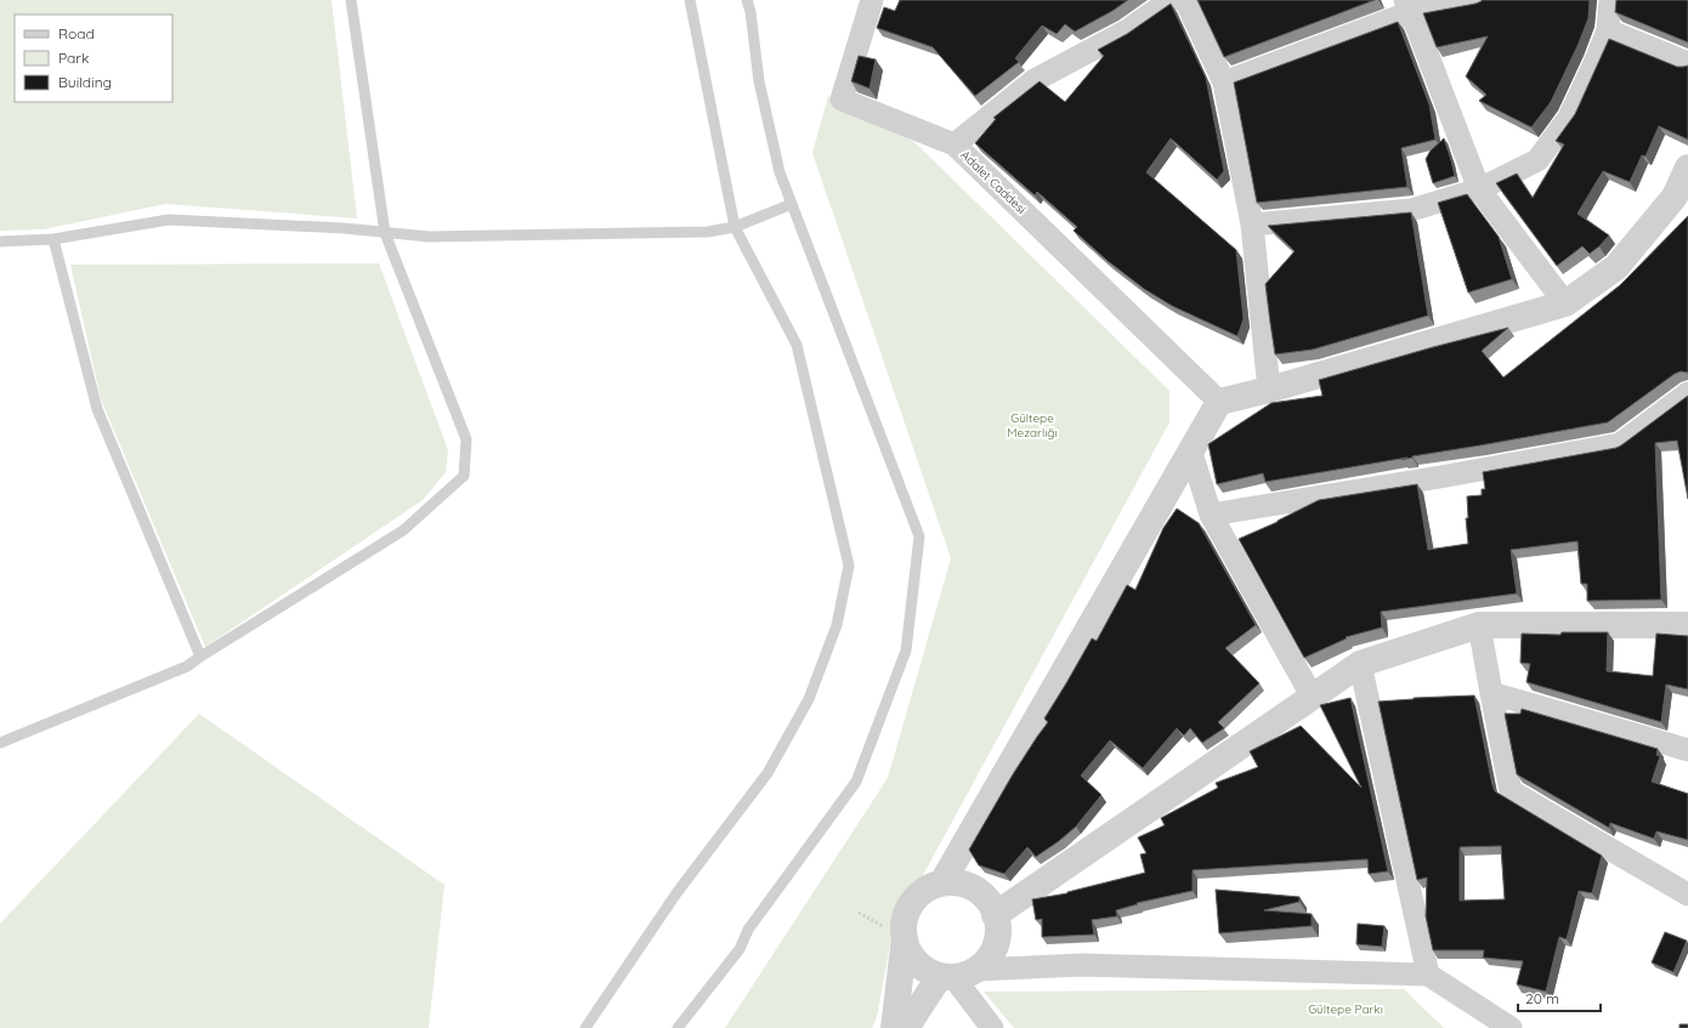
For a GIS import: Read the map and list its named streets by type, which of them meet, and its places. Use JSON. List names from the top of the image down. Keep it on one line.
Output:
{"streets":{"street":["Adalet Caddesi"]},"parks":["Gültepe Mezarlığı","Gültepe Parkı"],"legend":["Road","Park","Building"],"scale_bar":"20 m"}
